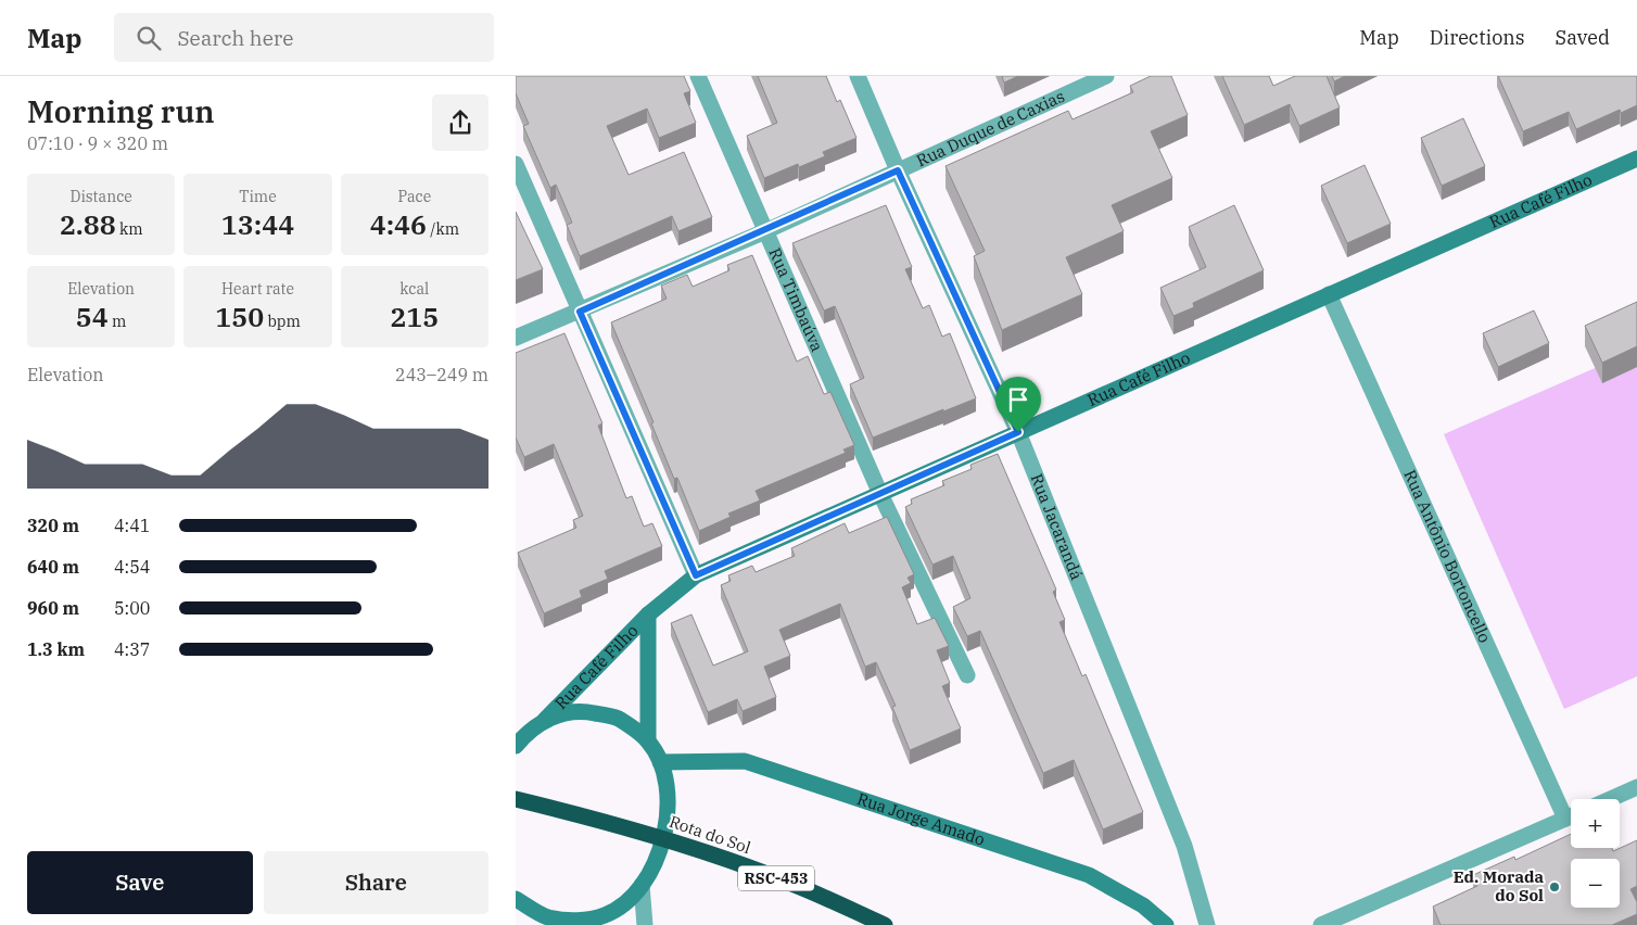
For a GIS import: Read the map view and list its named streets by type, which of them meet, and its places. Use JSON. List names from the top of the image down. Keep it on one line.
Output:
{"streets":{"highway":["Rota do Sol","RSC-453"],"street":["Rua Duque de Caxias","Rua Café Filho","Rua Timbaúva","Rua Jacarandá","Rua Antônio Bortoncello","Rua Jorge Amado"]},"crossings":[["Rua Duque de Caxias","Rua Timbaúva"],["Rua Duque de Caxias","Rua Jacarandá"],["Rua Café Filho","Rua Timbaúva"],["Rua Café Filho","Rua Jacarandá"],["Rua Café Filho","Rua Antônio Bortoncello"]],"places":["Ed. Morada do Sol"],"page":{"header":"Map","search":"Search here","nav":["Map","Directions","Saved"],"heading":["Morning run","07:10 · 9 × 320 m"],"stats":[["Distance","2.88 km"],["Time","13:44"],["Pace","4:46 /km"],["Elevation","54 m"],["Heart rate","150 bpm"],["kcal","215"]],"chart":["Elevation","243–249 m"],"list":[{"name":"320 m","note":"4:41"},{"name":"640 m","note":"4:54"},{"name":"960 m","note":"5:00"},{"name":"1.3 km","note":"4:37"}],"map_buttons":["+","−"],"buttons":["Save","Share"]}}
